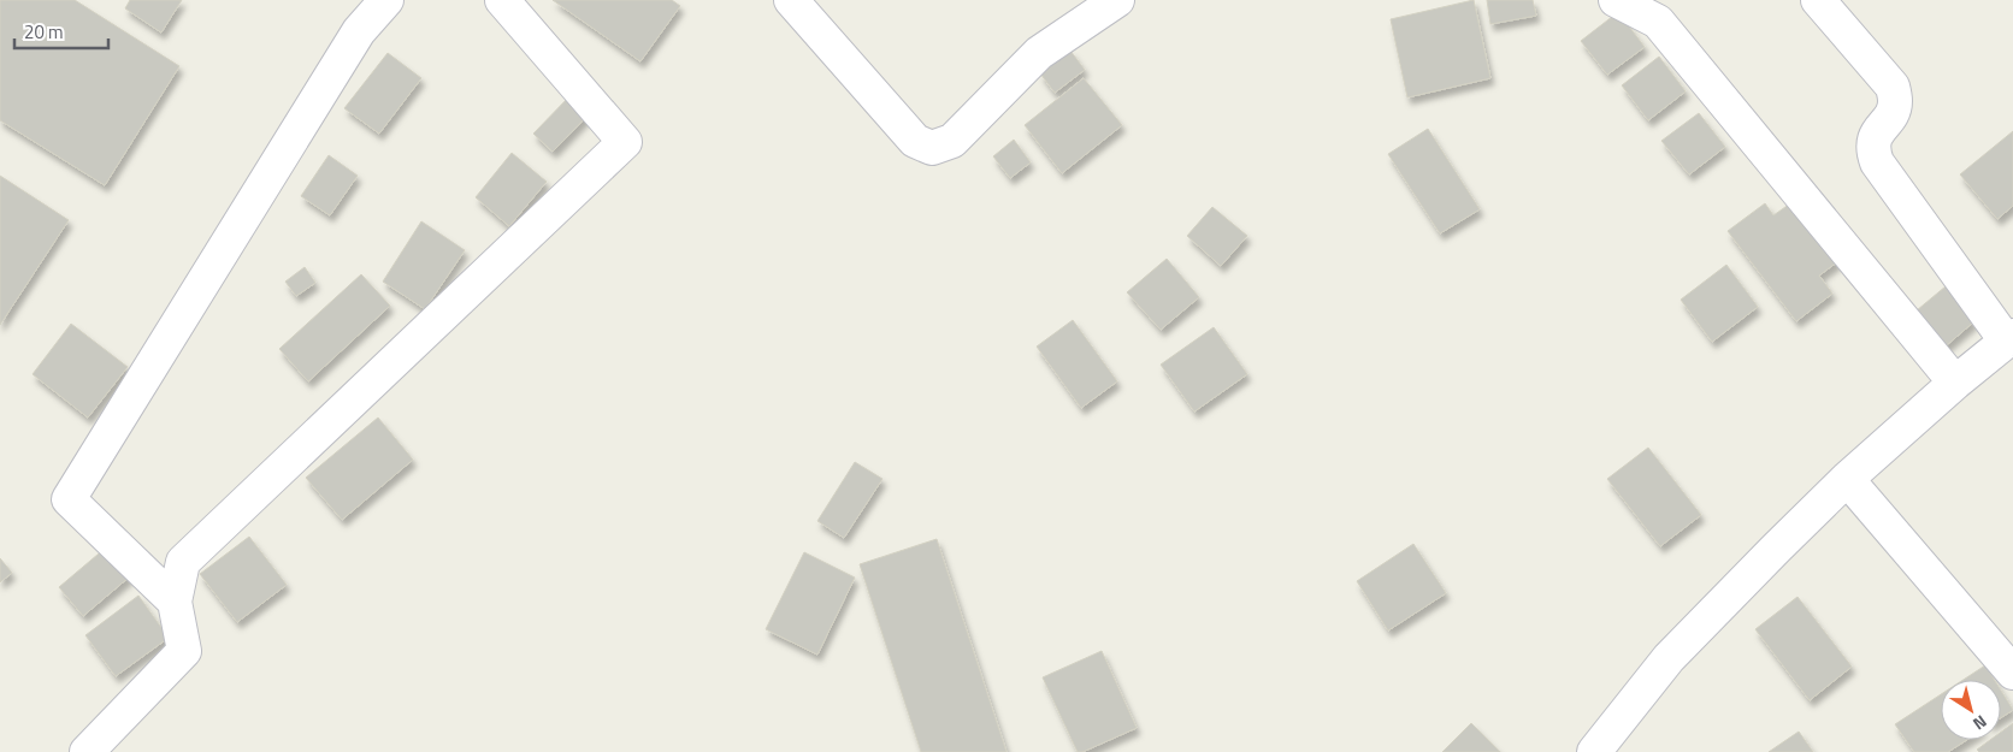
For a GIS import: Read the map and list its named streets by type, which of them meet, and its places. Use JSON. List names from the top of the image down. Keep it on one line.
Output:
{"scale_bar":"20 m","north":"bottom right"}
